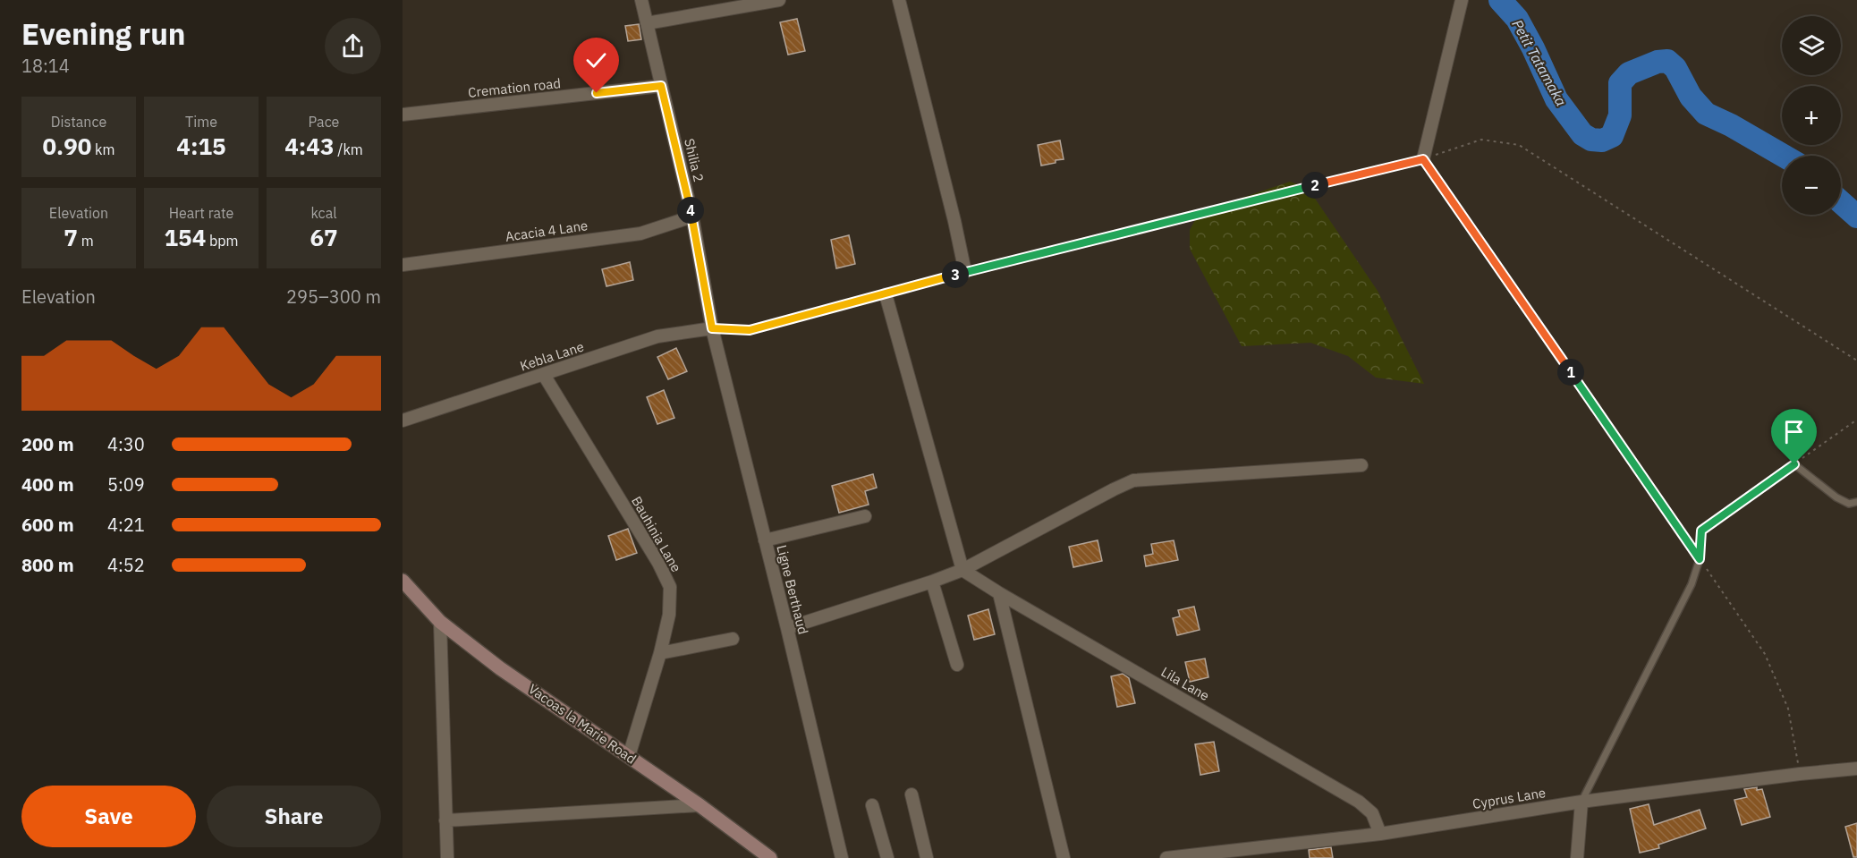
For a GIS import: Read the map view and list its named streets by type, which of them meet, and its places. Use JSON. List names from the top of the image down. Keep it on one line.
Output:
{"streets":{"main road":["Vacoas la Marie Road"],"street":["Cremation road","Shilia 2","Acacia 4 Lane","Kebla Lane","Bauhinia Lane","Ligne Berthaud","Lila Lane","Cyprus Lane"]},"crossings":[["Cremation road","Shilia 2"],["Shilia 2","Acacia 4 Lane"],["Shilia 2","Kebla Lane"],["Shilia 2","Ligne Berthaud"],["Kebla Lane","Bauhinia Lane"],["Kebla Lane","Ligne Berthaud"],["Bauhinia Lane","Vacoas la Marie Road"],["Lila Lane","Cyprus Lane"]],"water":["Petit Tatamaka"],"page":{"heading":["Evening run","18:14"],"map_buttons":["+","−"],"stats":[["Distance","0.90 km"],["Time","4:15"],["Pace","4:43 /km"],["Elevation","7 m"],["Heart rate","154 bpm"],["kcal","67"]],"pins":["2","4","3","1"],"chart":["Elevation","295–300 m"],"list":[{"name":"200 m","note":"4:30"},{"name":"400 m","note":"5:09"},{"name":"600 m","note":"4:21"},{"name":"800 m","note":"4:52"}],"buttons":["Save","Share"]}}
